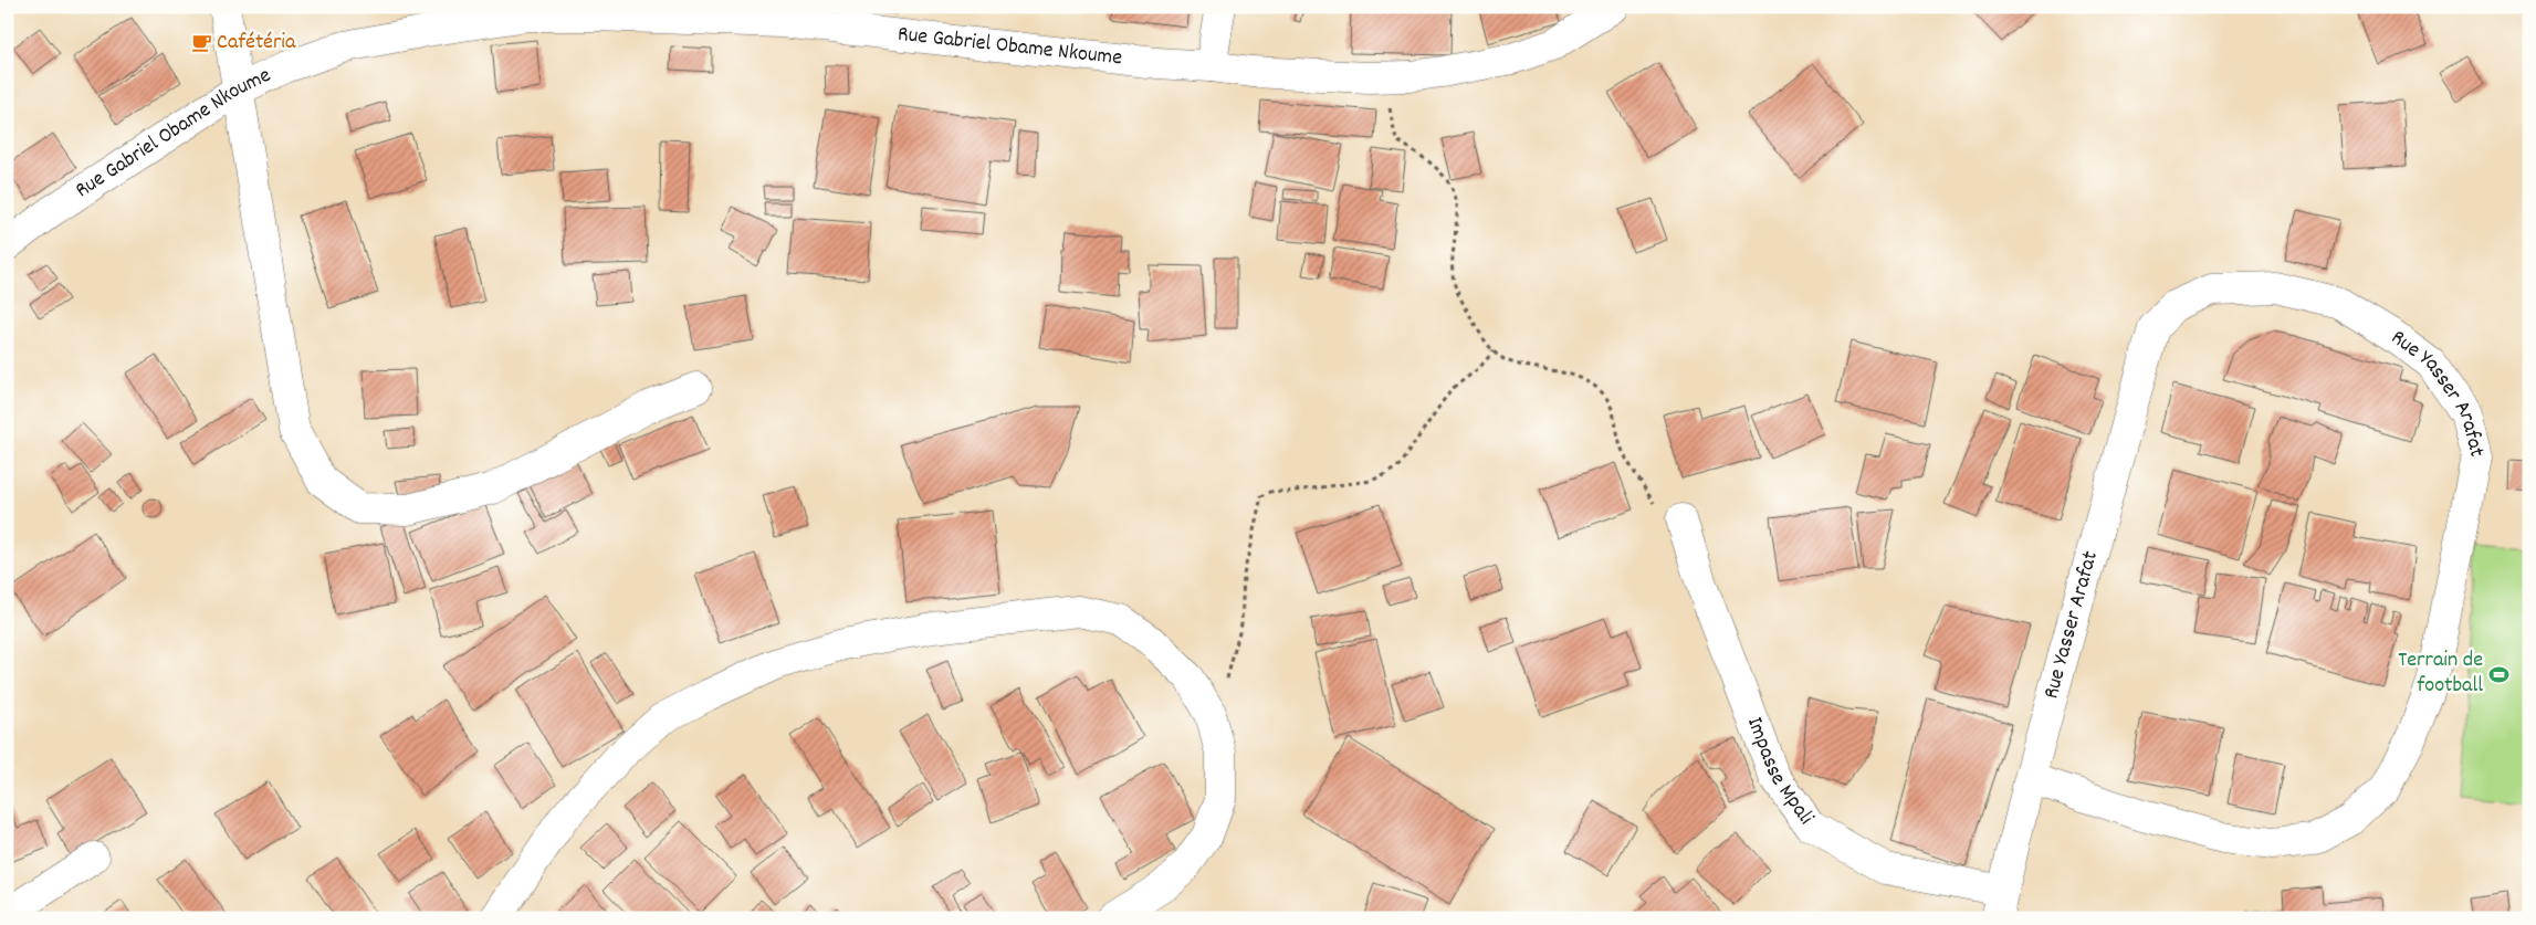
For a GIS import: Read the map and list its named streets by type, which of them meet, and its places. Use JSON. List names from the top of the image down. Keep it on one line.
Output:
{"streets":{"street":["Rue Gabriel Obame Nkoume","Rue Yasser Arafat","Impasse Mpali"]},"crossings":[["Rue Yasser Arafat","Impasse Mpali"]],"places":{"cafe":["Cafétéria"],"sports":["Terrain de football"]}}
